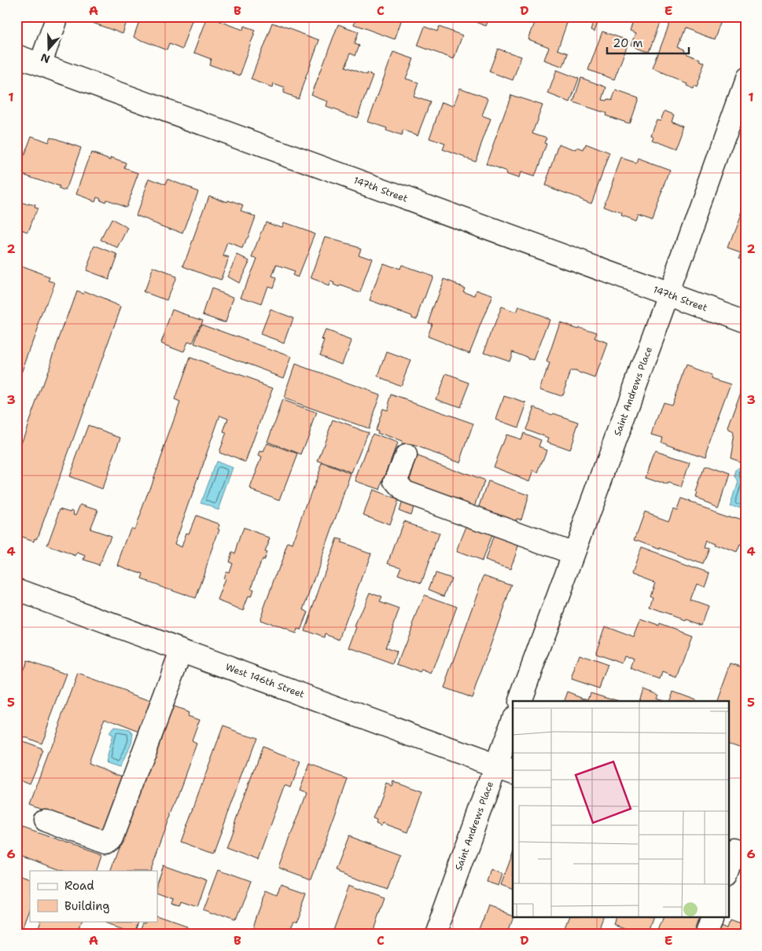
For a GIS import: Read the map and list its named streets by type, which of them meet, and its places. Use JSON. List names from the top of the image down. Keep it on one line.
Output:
{"streets":{"street":["147th Street","Saint Andrews Place","West 146th Street"]},"crossings":[["147th Street","Saint Andrews Place"],["Saint Andrews Place","West 146th Street"]],"legend":["Road","Building"],"scale_bar":"20 m","north":"bottom","grid":{"columns":["A","B","C","D","E"],"rows":["1","2","3","4","5","6"]}}
